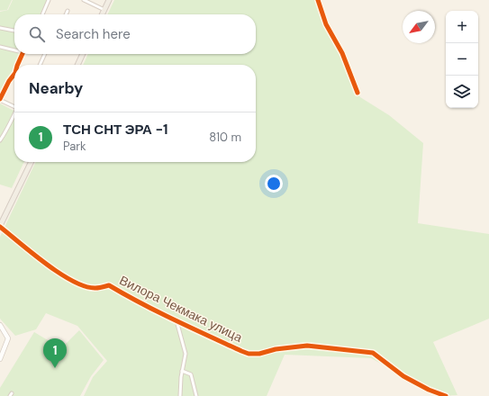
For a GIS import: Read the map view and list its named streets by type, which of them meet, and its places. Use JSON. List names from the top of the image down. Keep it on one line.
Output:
{"streets":{"street":["Вилора Чекмака улица"]},"north":"bottom left","page":{"map_buttons":["+","−"],"search":"Search here","heading":"Nearby","list":[{"mark":"1","name":"ТСН СНТ ЭРА -1","note":"Park","value":"810 m"}],"pins":"1"}}
